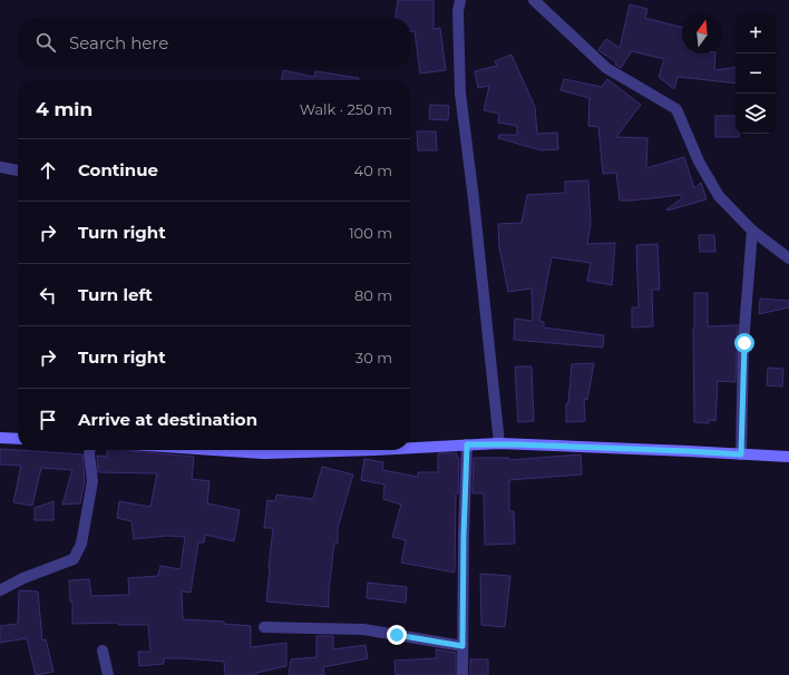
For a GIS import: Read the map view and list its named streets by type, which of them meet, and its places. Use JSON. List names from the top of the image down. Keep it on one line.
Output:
{"north":"top","page":{"map_buttons":["+","−"],"search":"Search here","heading":["4 min","Walk · 250 m"],"list":[["Continue","40 m"],["Turn right","100 m"],["Turn left","80 m"],["Turn right","30 m"],"Arrive at destination"]}}
